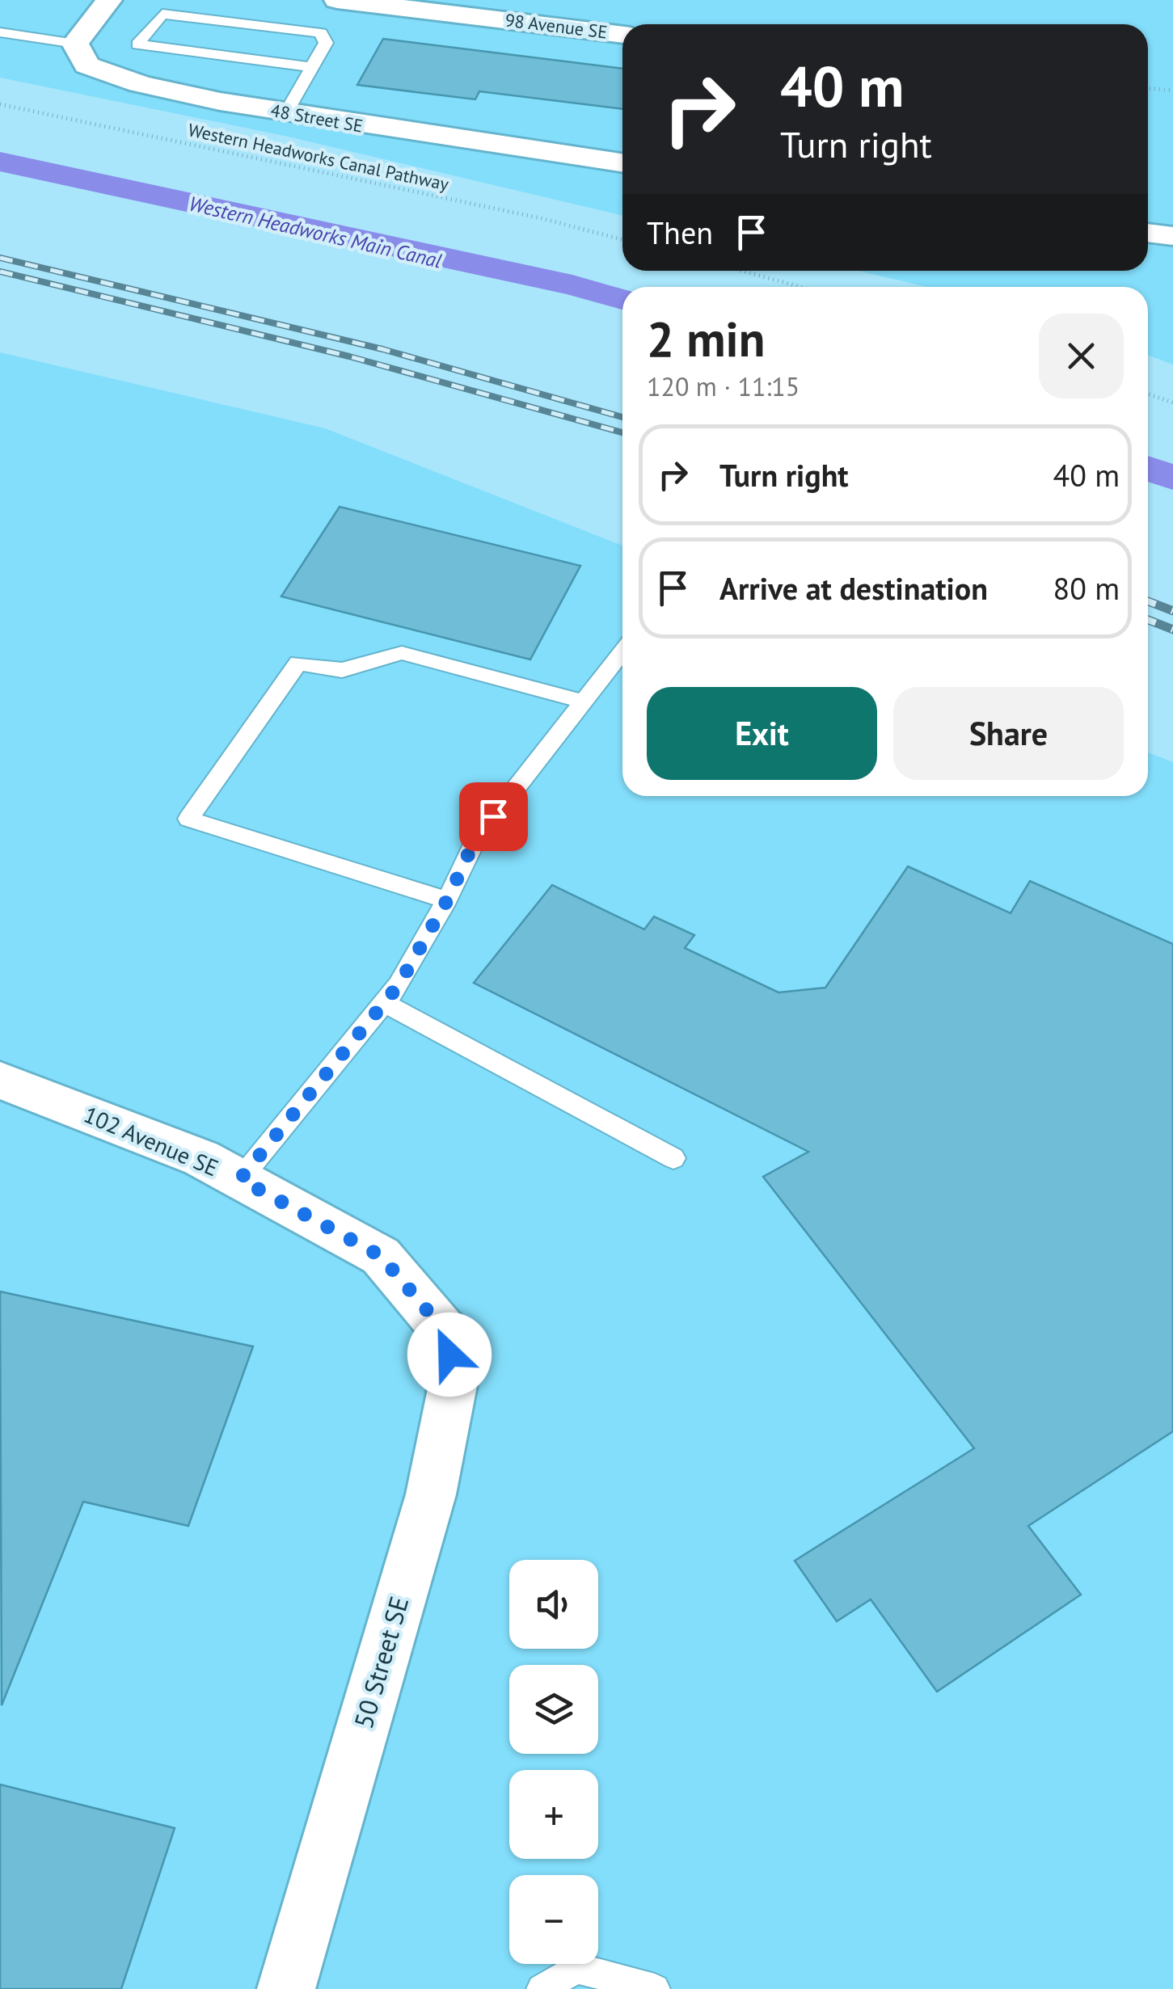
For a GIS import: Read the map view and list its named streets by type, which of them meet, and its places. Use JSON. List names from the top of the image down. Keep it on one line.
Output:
{"streets":{"street":["98 Avenue SE","48 Street SE","102 Avenue SE","50 Street SE"],"path":["Western Headworks Canal Pathway"]},"crossings":[["102 Avenue SE","50 Street SE"]],"water":["Western Headworks Main Canal"],"page":{"turn":["40 m","Turn right"],"then":"Then","heading":["2 min","120 m · 11:15"],"list":[{"name":"Turn right","value":"40 m"},{"name":"Arrive at destination","value":"80 m"}],"buttons":["Exit","Share"],"map_buttons":["+","−"]}}
